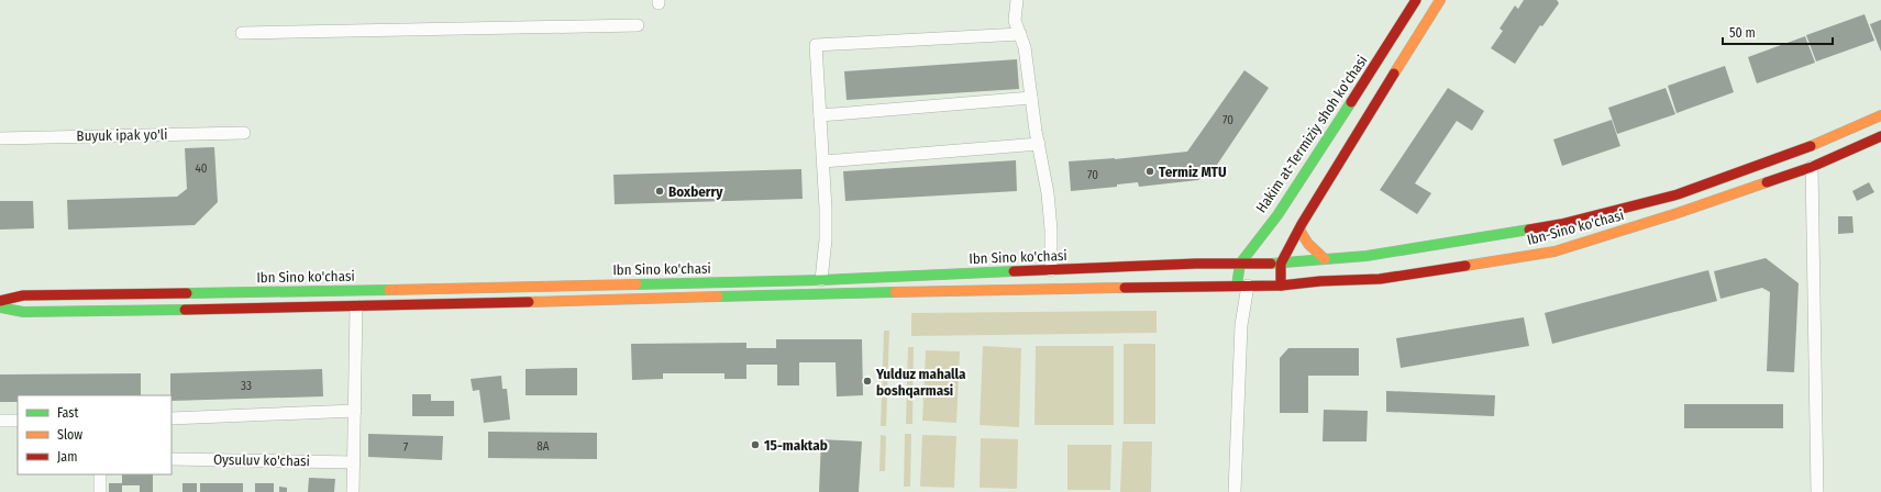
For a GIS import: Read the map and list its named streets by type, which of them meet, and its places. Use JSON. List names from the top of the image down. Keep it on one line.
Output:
{"streets":{"main road":["Hakim at-Termiziy shoh ko'chasi","Ibn-Sino ko'chasi","Ibn Sino ko'chasi"],"street":["Buyuk ipak yo'li","Oysuluv ko'chasi"]},"crossings":[["Hakim at-Termiziy shoh ko'chasi","Ibn-Sino ko'chasi"],["Hakim at-Termiziy shoh ko'chasi","Ibn Sino ko'chasi"],["Ibn-Sino ko'chasi","Ibn Sino ko'chasi"]],"places":["Termiz MTU","Boxberry","Yulduz mahalla boshqarmasi","15-maktab"],"house_numbers":["70","40","70","33","8A","7"],"legend":["Fast","Slow","Jam"],"scale_bar":"50 m"}
